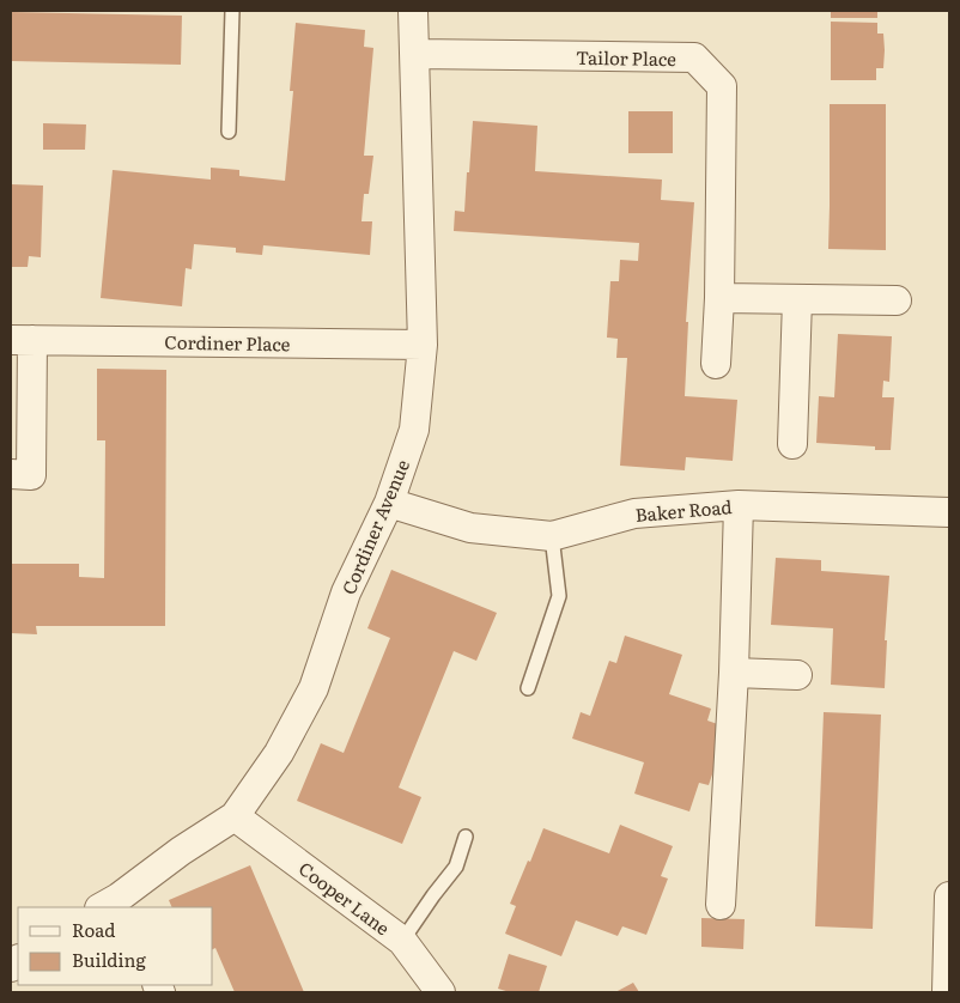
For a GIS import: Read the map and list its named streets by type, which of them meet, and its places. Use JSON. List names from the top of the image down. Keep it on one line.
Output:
{"streets":{"street":["Tailor Place","Cordiner Place","Baker Road","Cordiner Avenue","Cooper Lane"]},"crossings":[["Tailor Place","Cordiner Avenue"],["Cordiner Place","Cordiner Avenue"],["Baker Road","Cordiner Avenue"],["Cordiner Avenue","Cooper Lane"]],"legend":["Road","Building"]}
